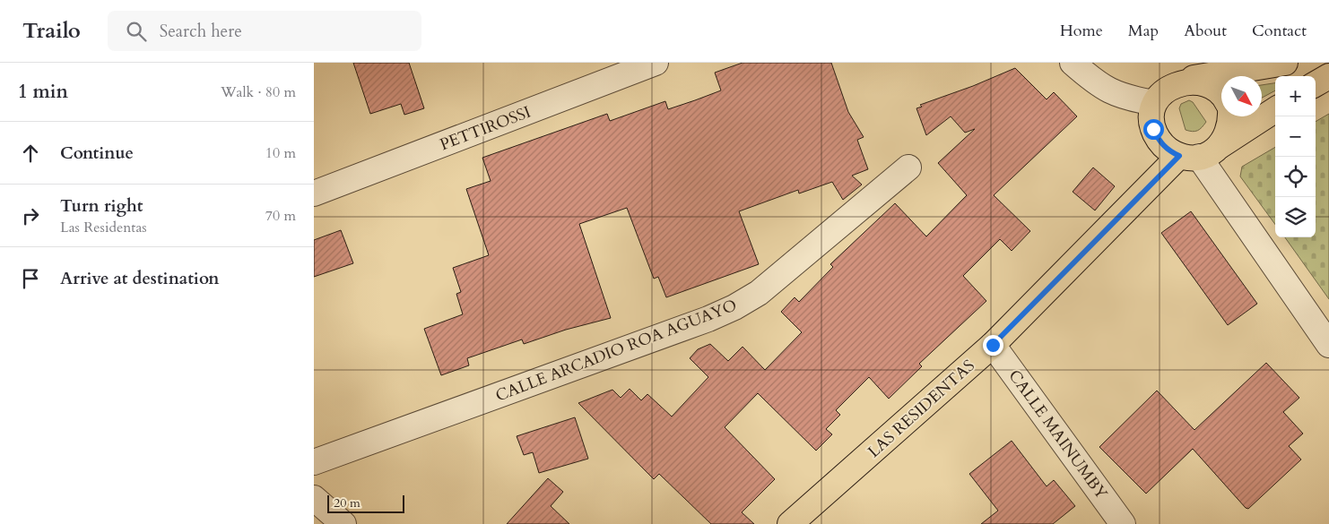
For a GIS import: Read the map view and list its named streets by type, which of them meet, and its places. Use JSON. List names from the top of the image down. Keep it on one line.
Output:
{"streets":{"main road":["LAS RESIDENTAS"],"street":["PETTIROSSI","CALLE ARCADIO ROA AGUAYO","CALLE MAINUMBY"]},"crossings":[["LAS RESIDENTAS","CALLE MAINUMBY"]],"scale_bar":"20 m","north":"bottom right","page":{"header":"Trailo","search":"Search here","nav":["Home","Map","About","Contact"],"heading":["1 min","Walk · 80 m"],"map_buttons":["+","−"],"list":[["Continue","10 m"],["Turn right","Las Residentas","70 m"],"Arrive at destination"],"scale":"20 m"}}
